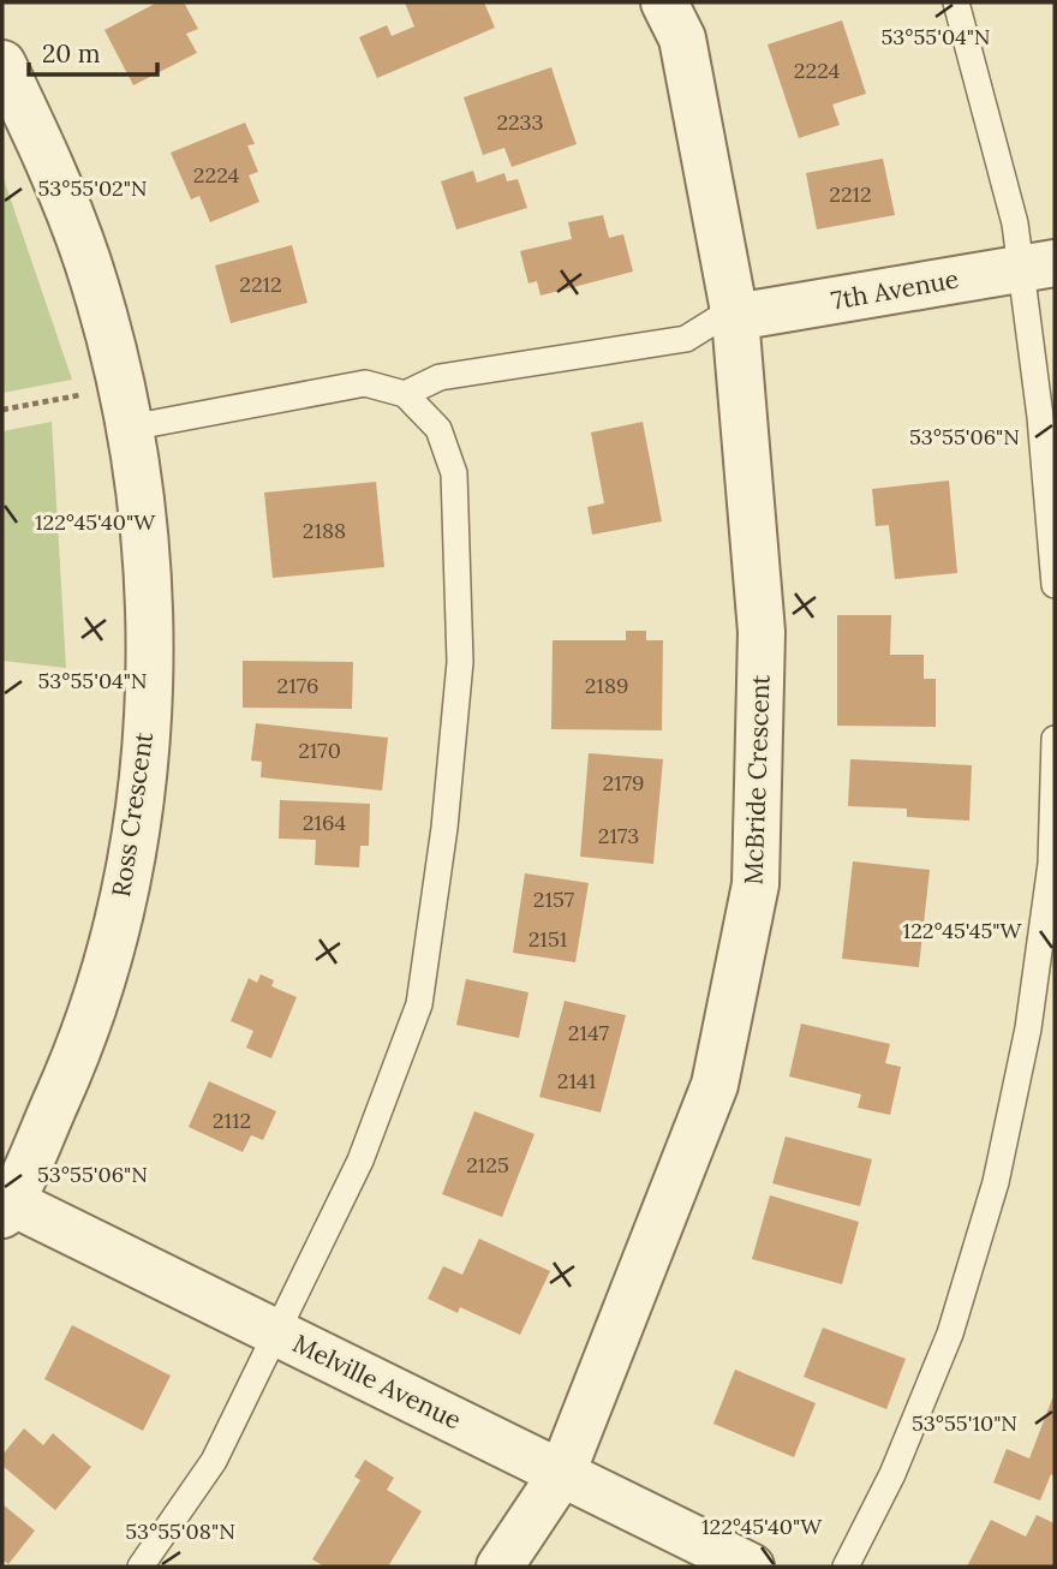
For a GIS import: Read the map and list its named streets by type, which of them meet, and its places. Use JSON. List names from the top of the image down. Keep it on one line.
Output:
{"streets":{"street":["7th Avenue","McBride Crescent","Ross Crescent","Melville Avenue"]},"crossings":[["7th Avenue","McBride Crescent"],["McBride Crescent","Melville Avenue"],["Ross Crescent","Melville Avenue"]],"house_numbers":["2224","2233","2224","2212","2212","2188","2176","2189","2170","2179","2164","2173","2157","2151","2147","2141","2112","2125"],"scale_bar":"20 m","coordinates":["53°55'04\"N","53°55'02\"N","53°55'06\"N","122°45'40\"W","122°45'45\"W","53°55'10\"N","53°55'08\"N"]}
